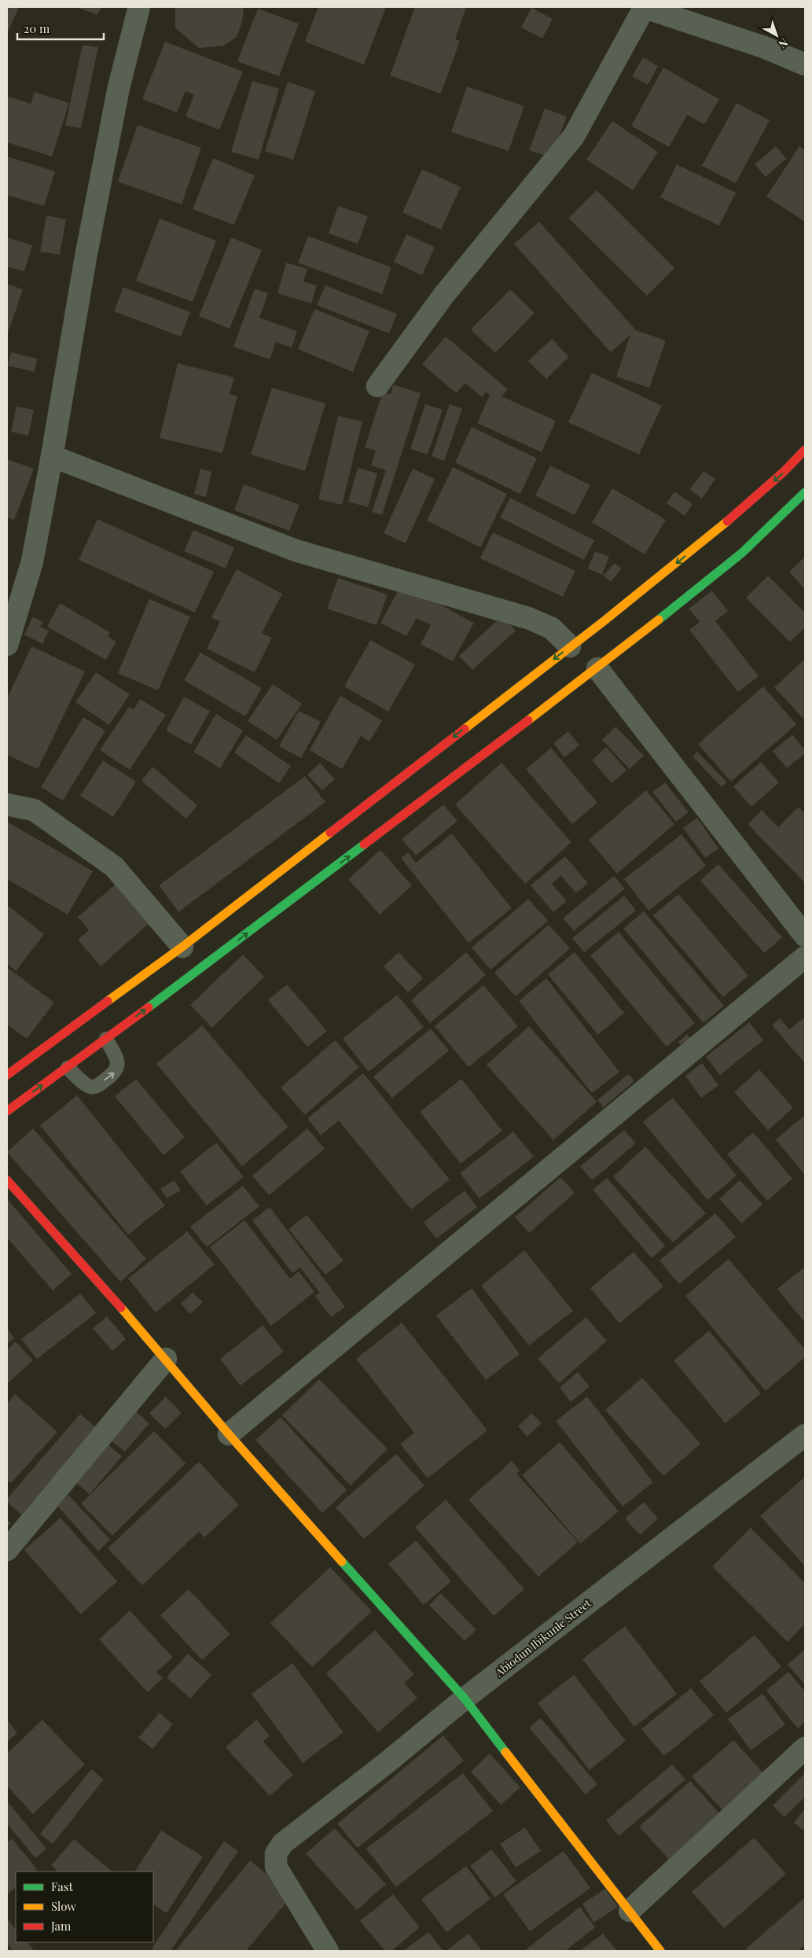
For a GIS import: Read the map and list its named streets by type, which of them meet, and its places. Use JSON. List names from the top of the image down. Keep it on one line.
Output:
{"streets":{"street":["Abiodun Ibikunle Street"]},"legend":["Fast","Slow","Jam"],"scale_bar":"20 m","north":"bottom right"}
